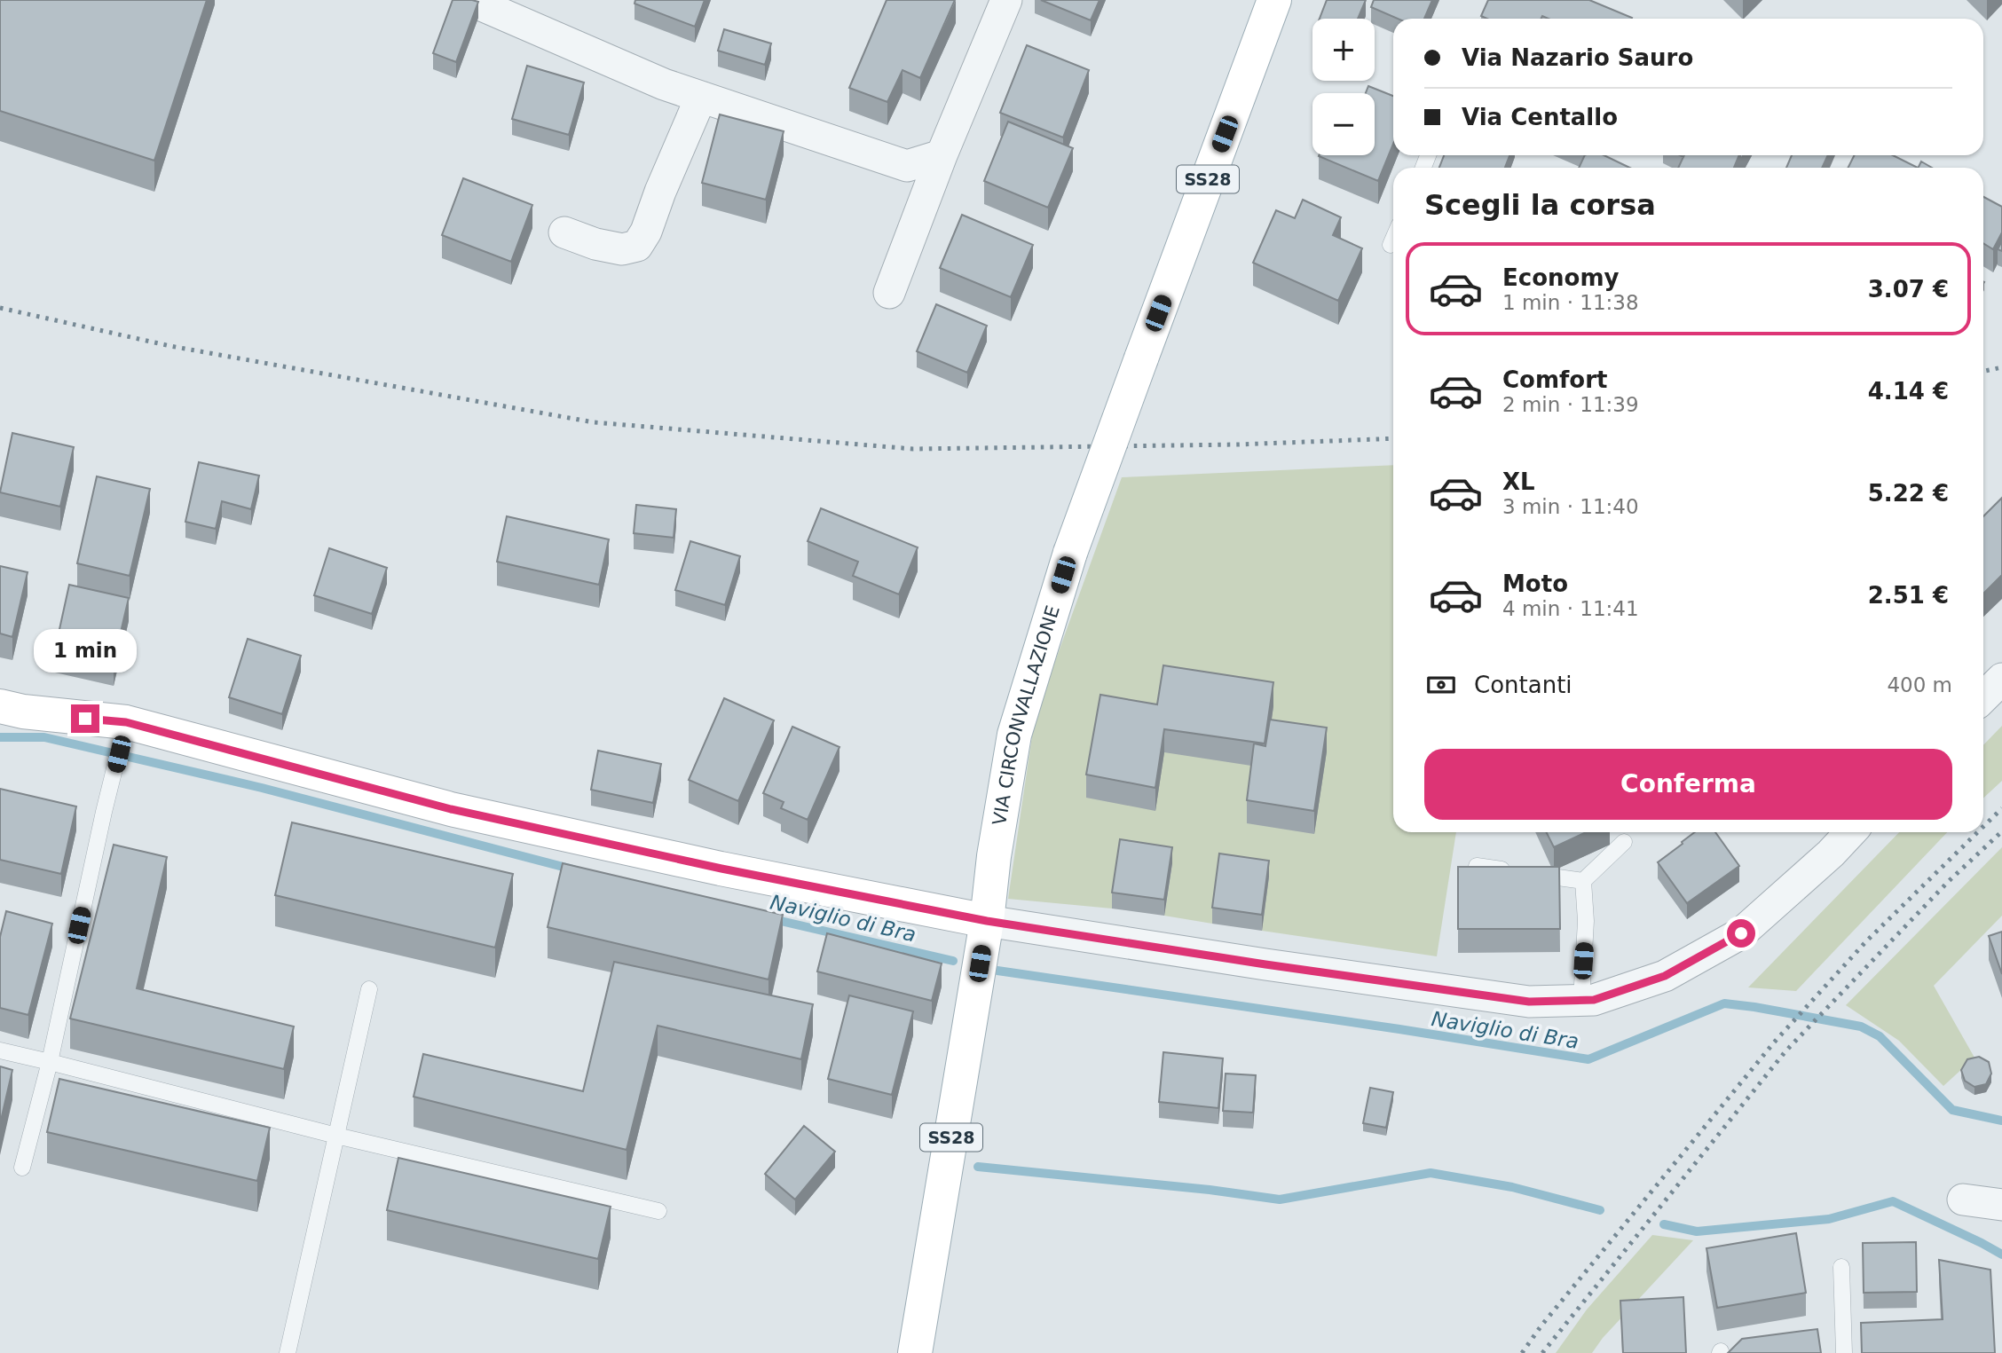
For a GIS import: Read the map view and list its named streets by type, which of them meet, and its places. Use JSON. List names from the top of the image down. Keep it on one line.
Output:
{"streets":{"main road":["SS28","VIA CIRCONVALLAZIONE"]},"water":["Naviglio di Bra"],"page":{"map_buttons":["+","−"],"banner":["Via Nazario Sauro","Via Centallo"],"heading":"Scegli la corsa","list":[{"name":"Economy","note":"1 min · 11:38","value":"3.07 €"},{"name":"Comfort","note":"2 min · 11:39","value":"4.14 €"},{"name":"XL","note":"3 min · 11:40","value":"5.22 €"},{"name":"Moto","note":"4 min · 11:41","value":"2.51 €"}],"bubble":"1 min","pay":["Contanti","400 m"],"buttons":"Conferma"}}
